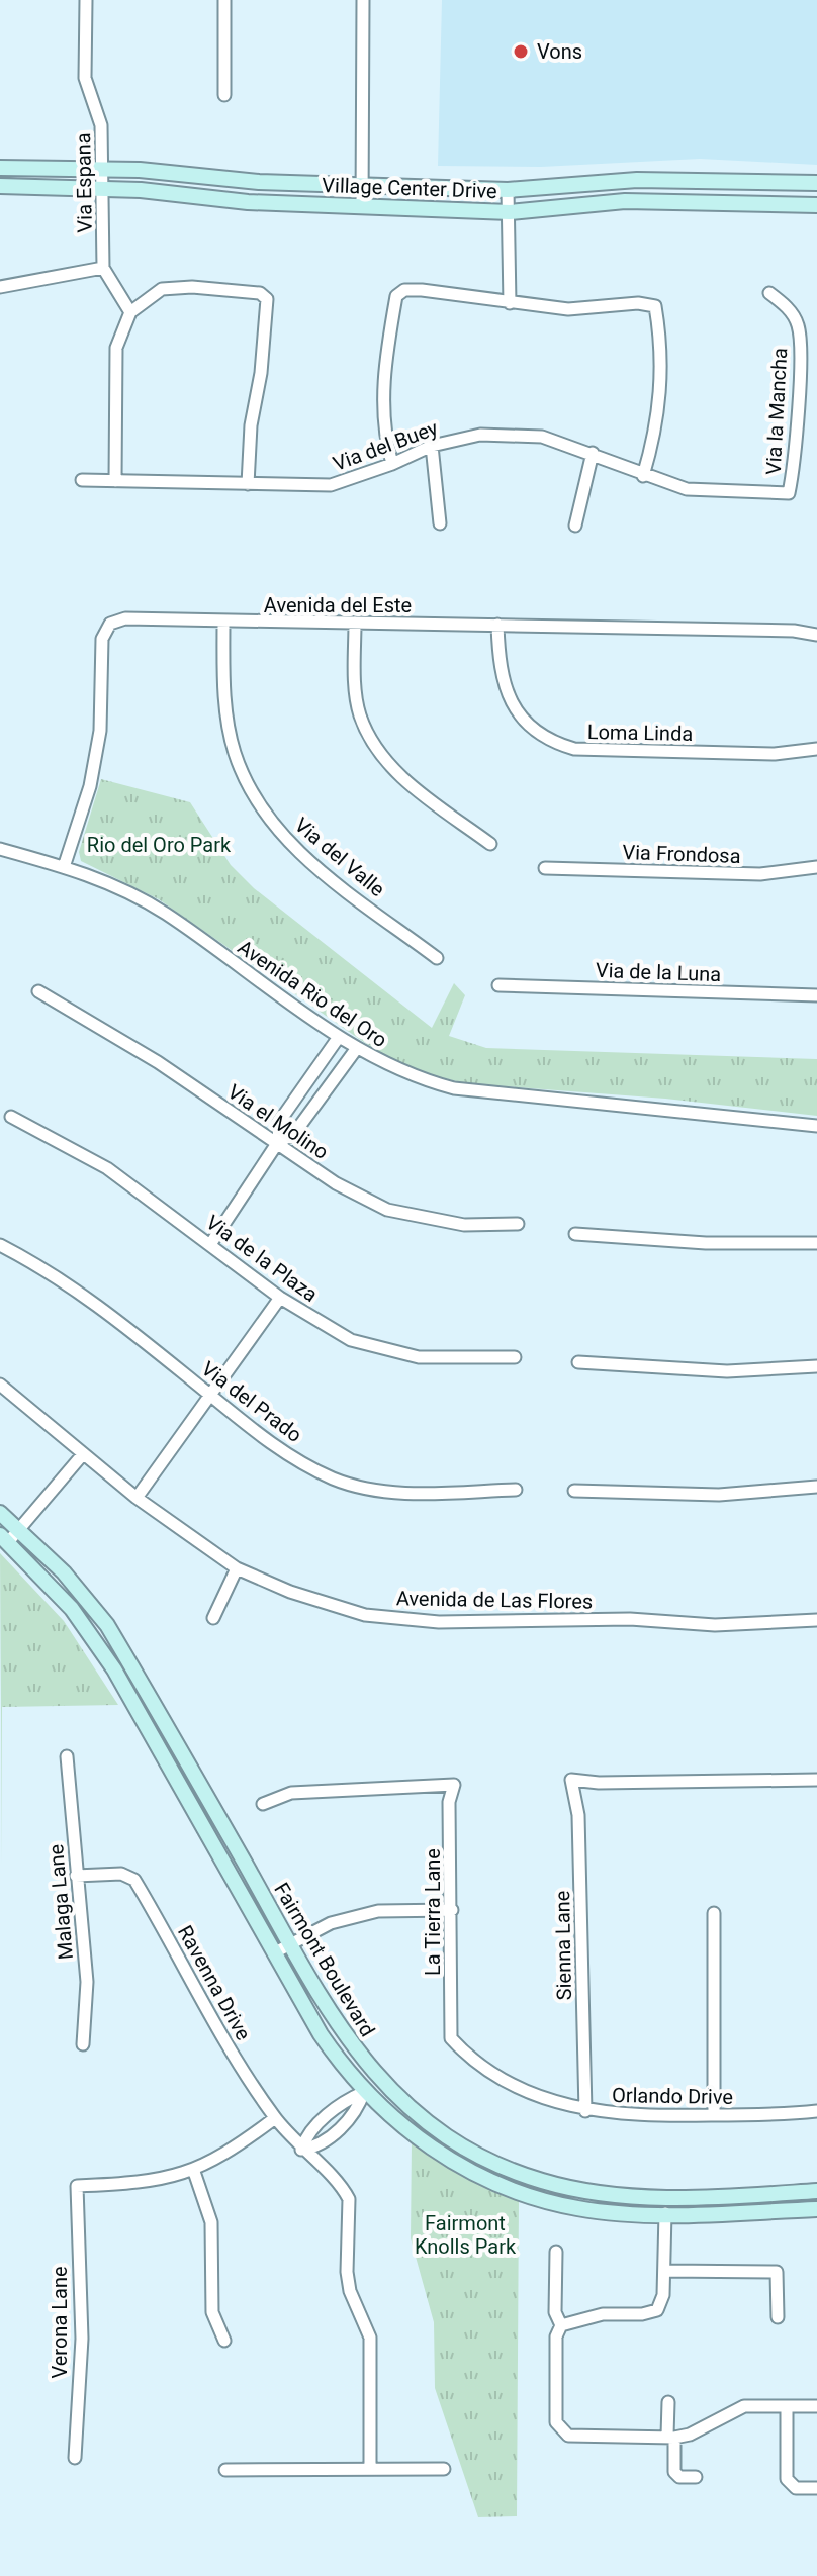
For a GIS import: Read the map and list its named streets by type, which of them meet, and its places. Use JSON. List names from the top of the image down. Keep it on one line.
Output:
{"streets":{"main road":["Village Center Drive","Fairmont Boulevard"],"street":["Via Espana","Via la Mancha","Via del Buey","Avenida del Este","Loma Linda","Via Frondosa","Via del Valle","Via de la Luna","Avenida Rio del Oro","Via el Molino","Via de la Plaza","Via del Prado","Avenida de Las Flores","Malaga Lane","La Tierra Lane","Sienna Lane","Ravenna Drive","Orlando Drive","Verona Lane"]},"crossings":[["Via Espana","Village Center Drive"],["Via la Mancha","Via del Buey"],["Avenida del Este","Loma Linda"],["Avenida del Este","Via del Valle"],["Avenida del Este","Avenida Rio del Oro"],["Malaga Lane","Ravenna Drive"],["La Tierra Lane","Orlando Drive"],["Sienna Lane","Orlando Drive"]],"parks":["Rio del Oro Park","Fairmont Knolls Park"],"places":["Vons"]}
